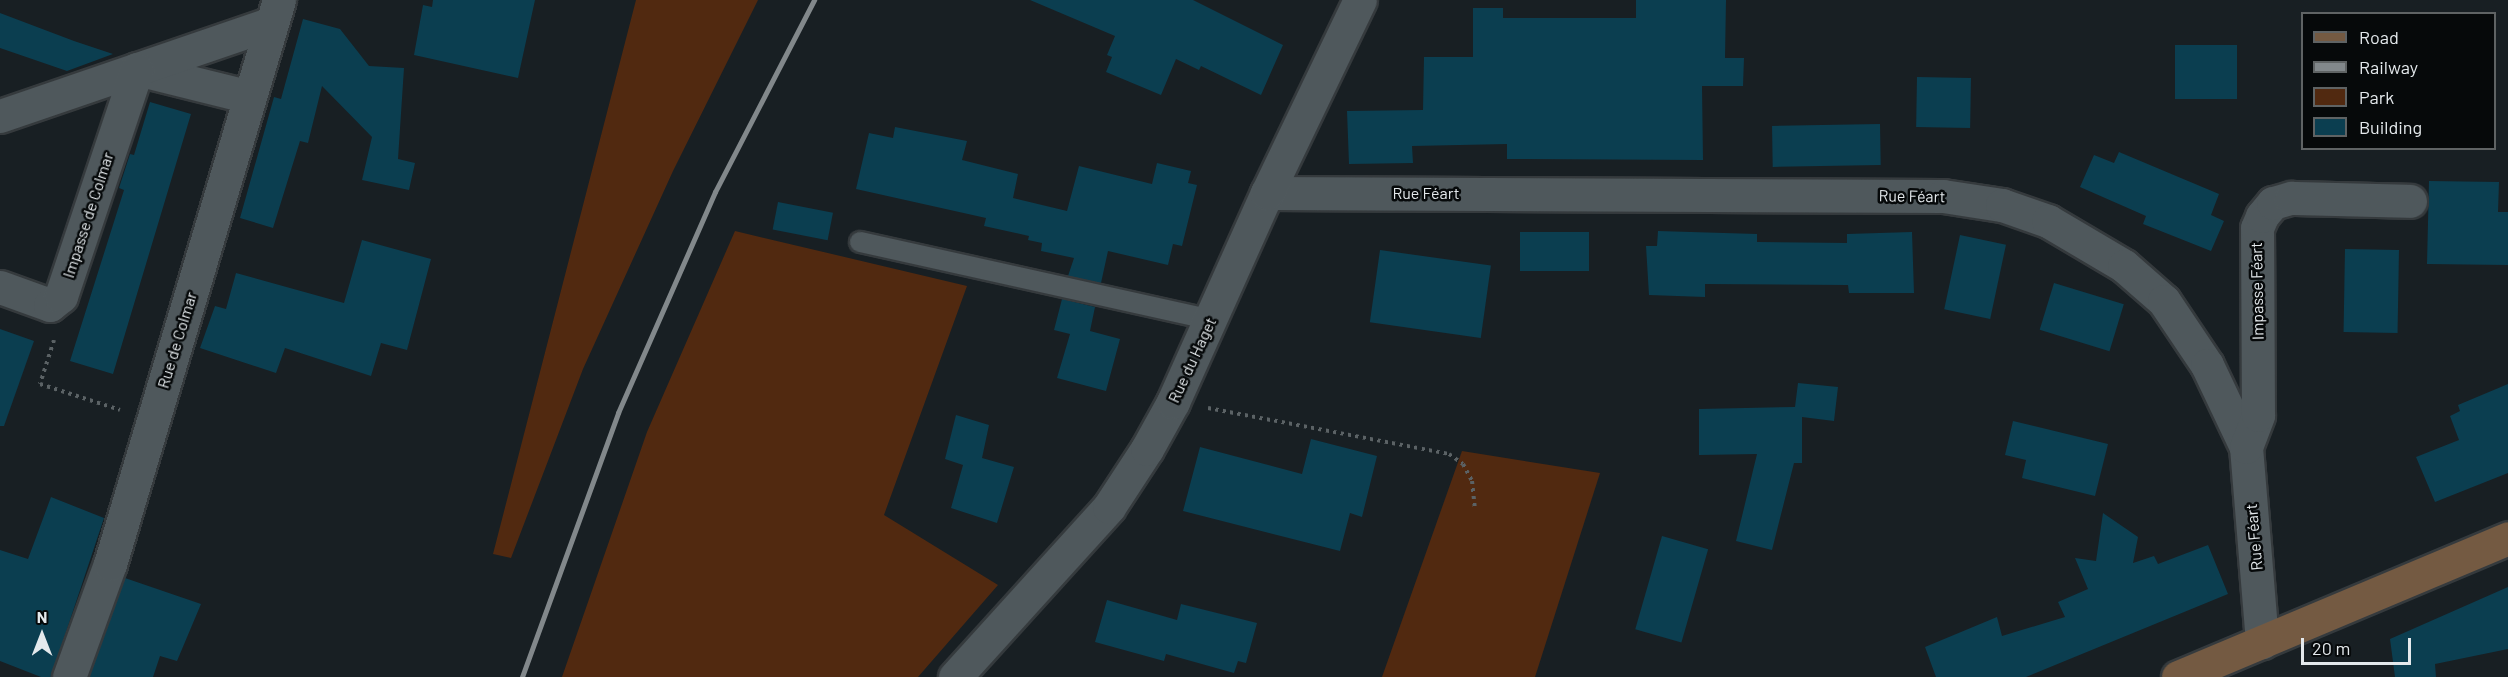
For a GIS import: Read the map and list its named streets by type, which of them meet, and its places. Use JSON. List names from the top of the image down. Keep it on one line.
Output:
{"streets":{"street":["Rue Féart","Impasse de Colmar","Impasse Féart","Rue de Colmar","Rue du Haget"]},"crossings":[["Rue Féart","Impasse Féart"],["Rue Féart","Rue du Haget"]],"legend":["Road","Railway","Park","Building"],"scale_bar":"20 m","north":"top"}
